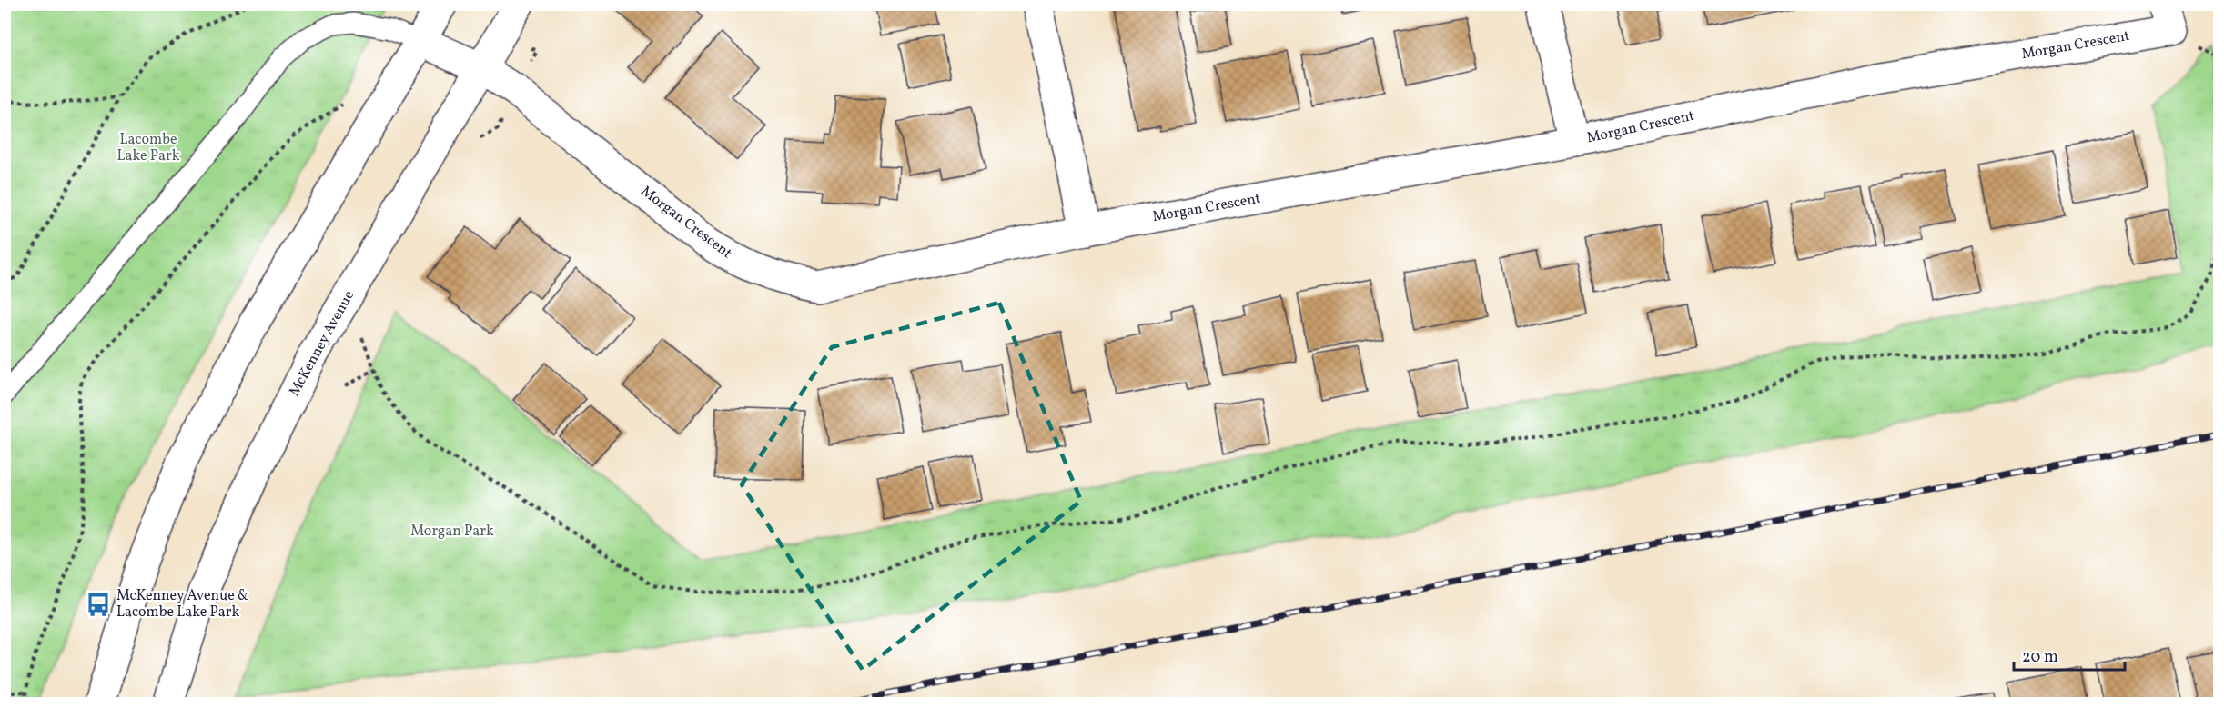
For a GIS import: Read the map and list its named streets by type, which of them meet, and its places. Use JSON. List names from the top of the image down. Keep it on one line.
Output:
{"streets":{"street":["Morgan Crescent","McKenney Avenue"]},"crossings":[["Morgan Crescent","McKenney Avenue"]],"parks":["Lacombe Lake Park","Morgan Park"],"places":{"bus stop":["McKenney Avenue & Lacombe Lake Park"]},"scale_bar":"20 m"}
